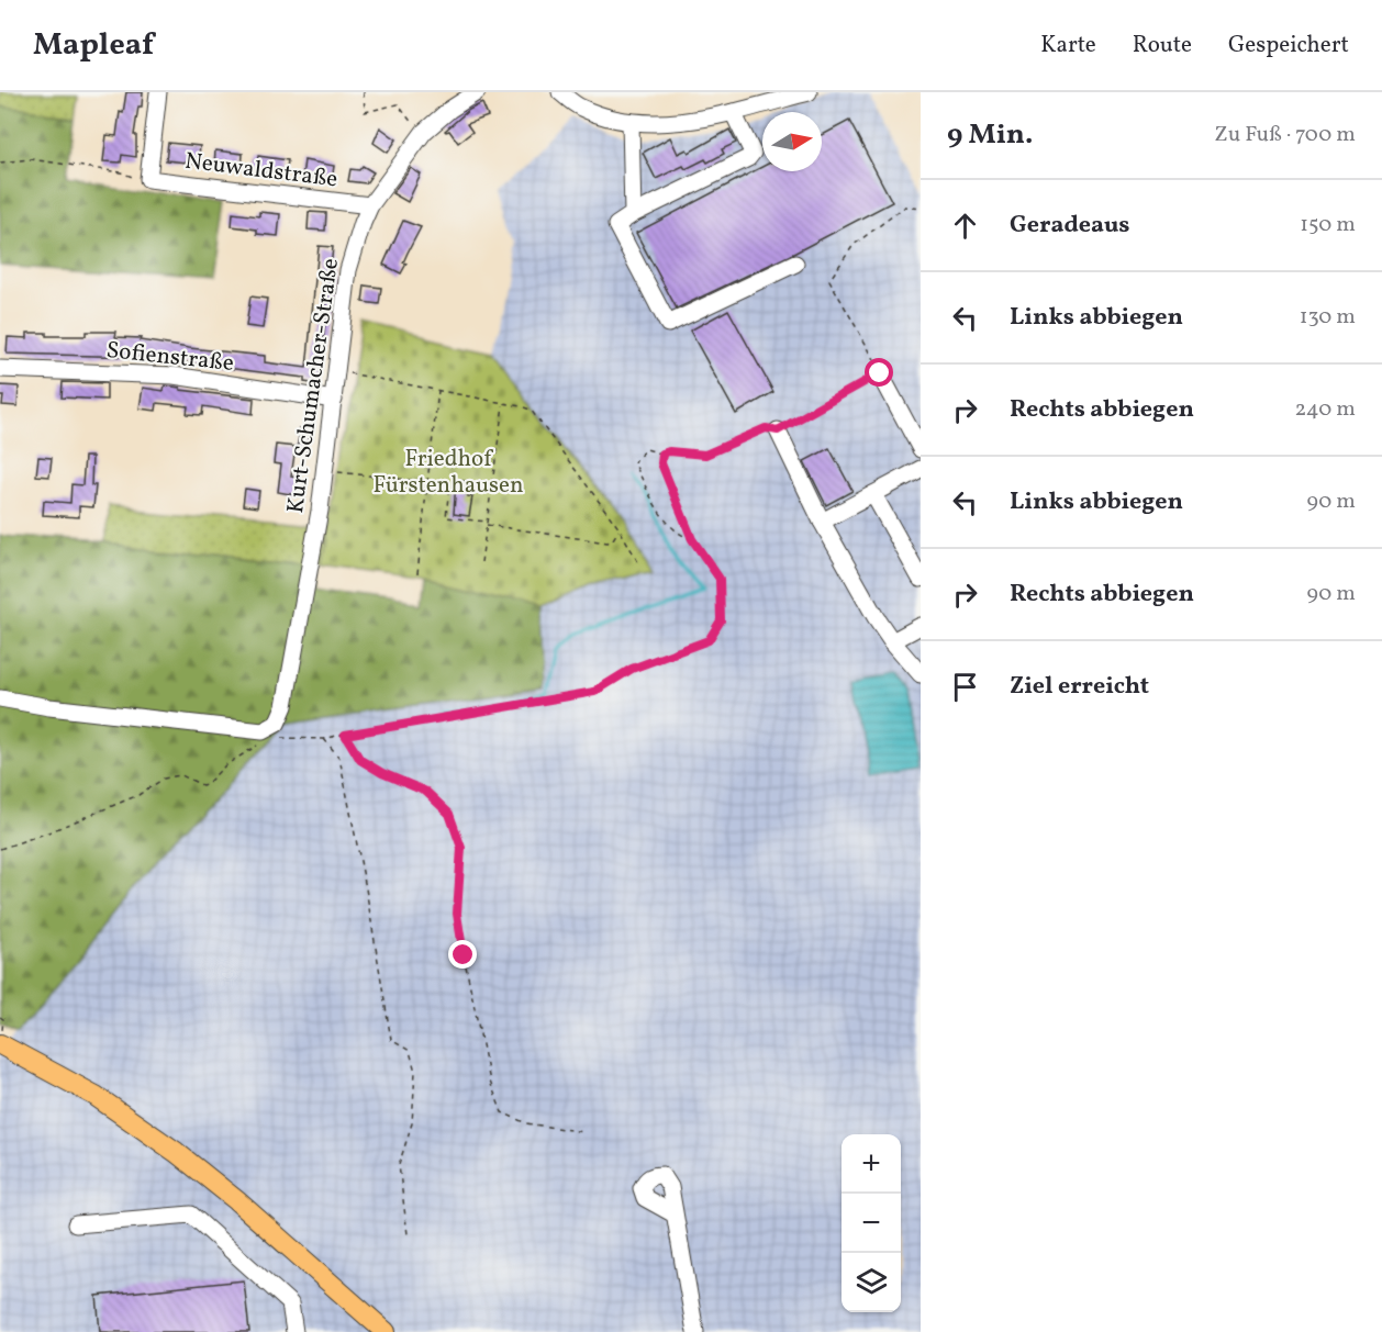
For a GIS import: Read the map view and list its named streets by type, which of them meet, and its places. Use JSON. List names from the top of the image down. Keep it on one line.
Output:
{"streets":{"street":["Neuwaldstraße","Sofienstraße","Kurt-Schumacher-Straße"]},"crossings":[["Neuwaldstraße","Kurt-Schumacher-Straße"],["Sofienstraße","Kurt-Schumacher-Straße"]],"parks":["Friedhof Fürstenhausen"],"north":"right","page":{"header":"Mapleaf","nav":["Karte","Route","Gespeichert"],"heading":["9 Min.","Zu Fuß · 700 m"],"list":[["Geradeaus","150 m"],["Links abbiegen","130 m"],["Rechts abbiegen","240 m"],["Links abbiegen","90 m"],["Rechts abbiegen","90 m"],"Ziel erreicht"],"map_buttons":["+","−"]}}
